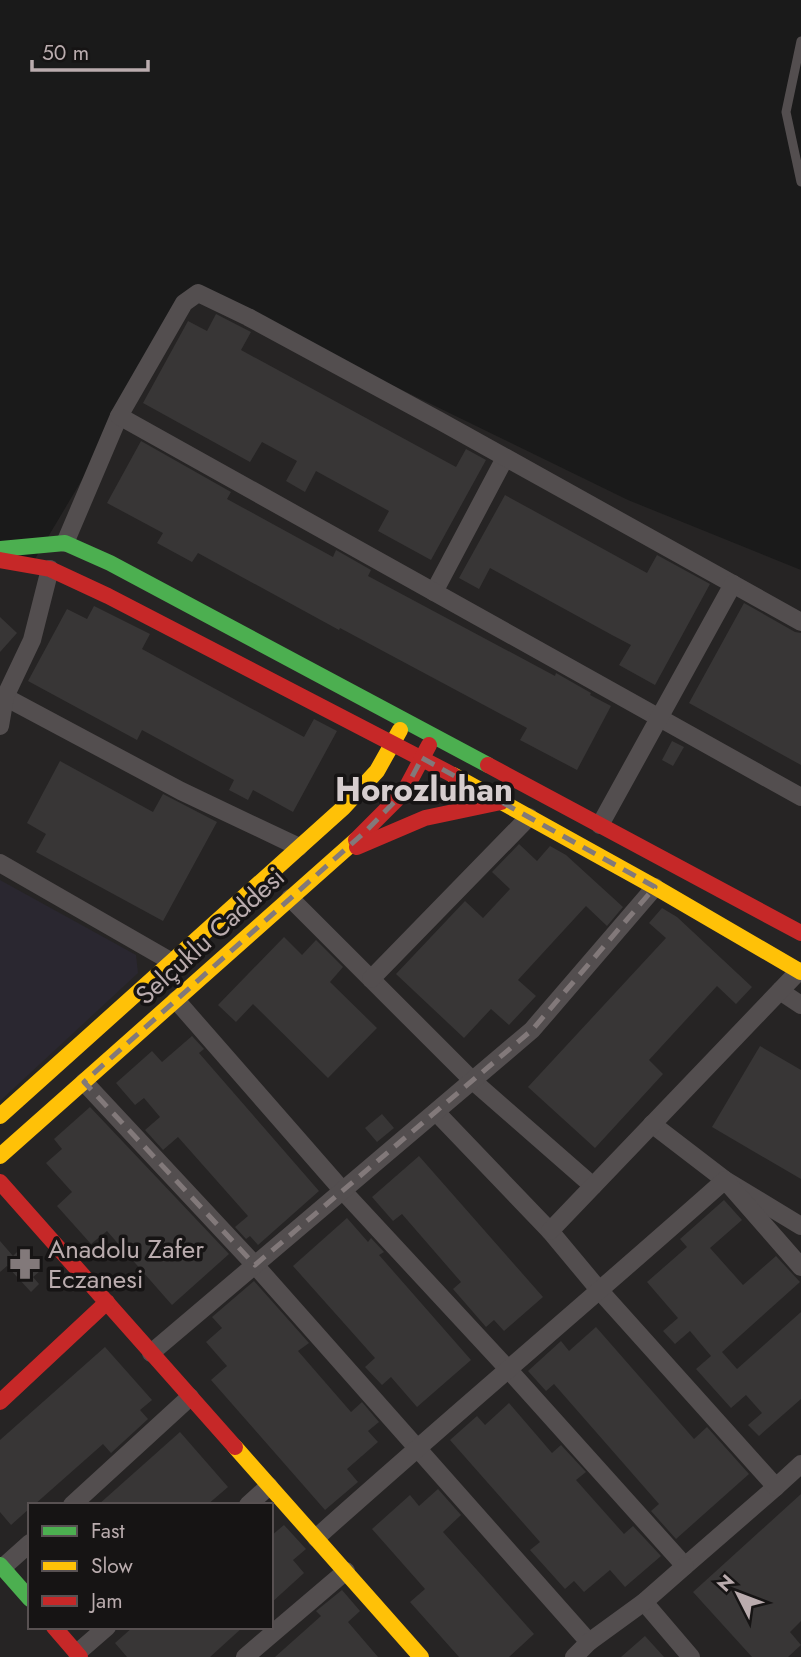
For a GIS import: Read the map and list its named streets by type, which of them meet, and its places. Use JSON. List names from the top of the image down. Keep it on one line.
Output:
{"streets":{"street":["Selçuklu Caddesi"]},"districts":["Horozluhan"],"places":{"pharmacy":["Anadolu Zafer Eczanesi"]},"legend":["Fast","Slow","Jam"],"scale_bar":"50 m","north":"top left"}
